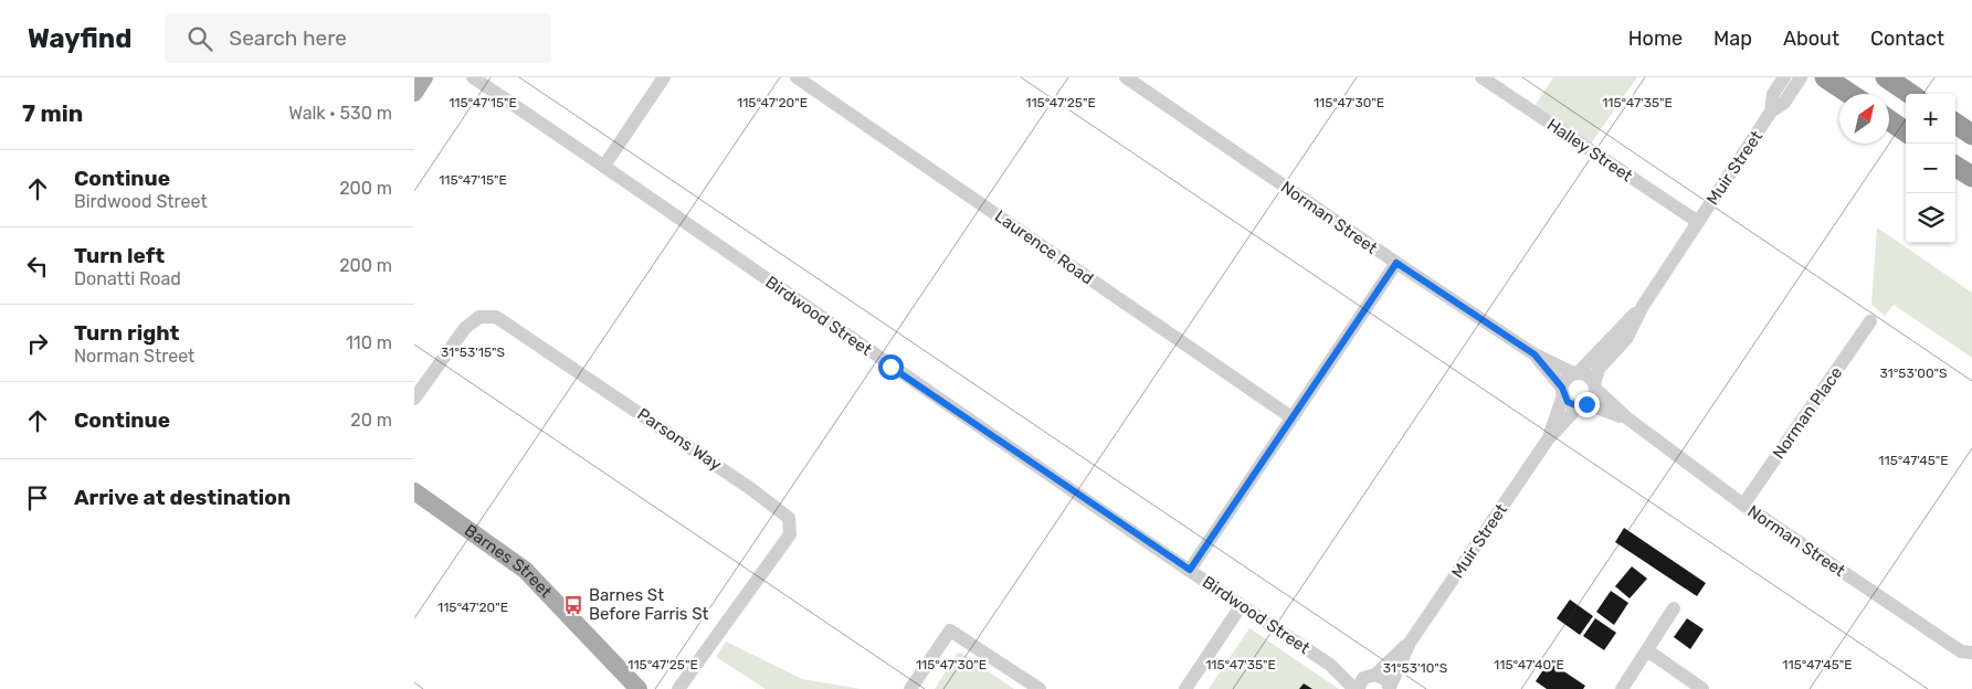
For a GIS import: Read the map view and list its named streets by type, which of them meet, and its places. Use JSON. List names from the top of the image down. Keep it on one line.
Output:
{"streets":{"main road":["Barnes Street"],"street":["Halley Street","Muir Street","Norman Street","Laurence Road","Birdwood Street","Norman Place","Parsons Way"]},"crossings":[["Halley Street","Muir Street"],["Muir Street","Norman Street"],["Muir Street","Birdwood Street"],["Norman Street","Norman Place"]],"places":{"bus stop":["Barnes St Before Farris St"]},"north":"top right","page":{"header":"Wayfind","search":"Search here","nav":["Home","Map","About","Contact"],"heading":["7 min","Walk · 530 m"],"map_buttons":["+","−"],"list":[["Continue","Birdwood Street","200 m"],["Turn left","Donatti Road","200 m"],["Turn right","Norman Street","110 m"],["Continue","20 m"],"Arrive at destination"]},"coordinates":["115°47'15\"E","115°47'20\"E","115°47'25\"E","115°47'30\"E","115°47'35\"E","31°53'15\"S","31°53'00\"S","115°47'45\"E","115°47'40\"E","31°53'10\"S"]}
